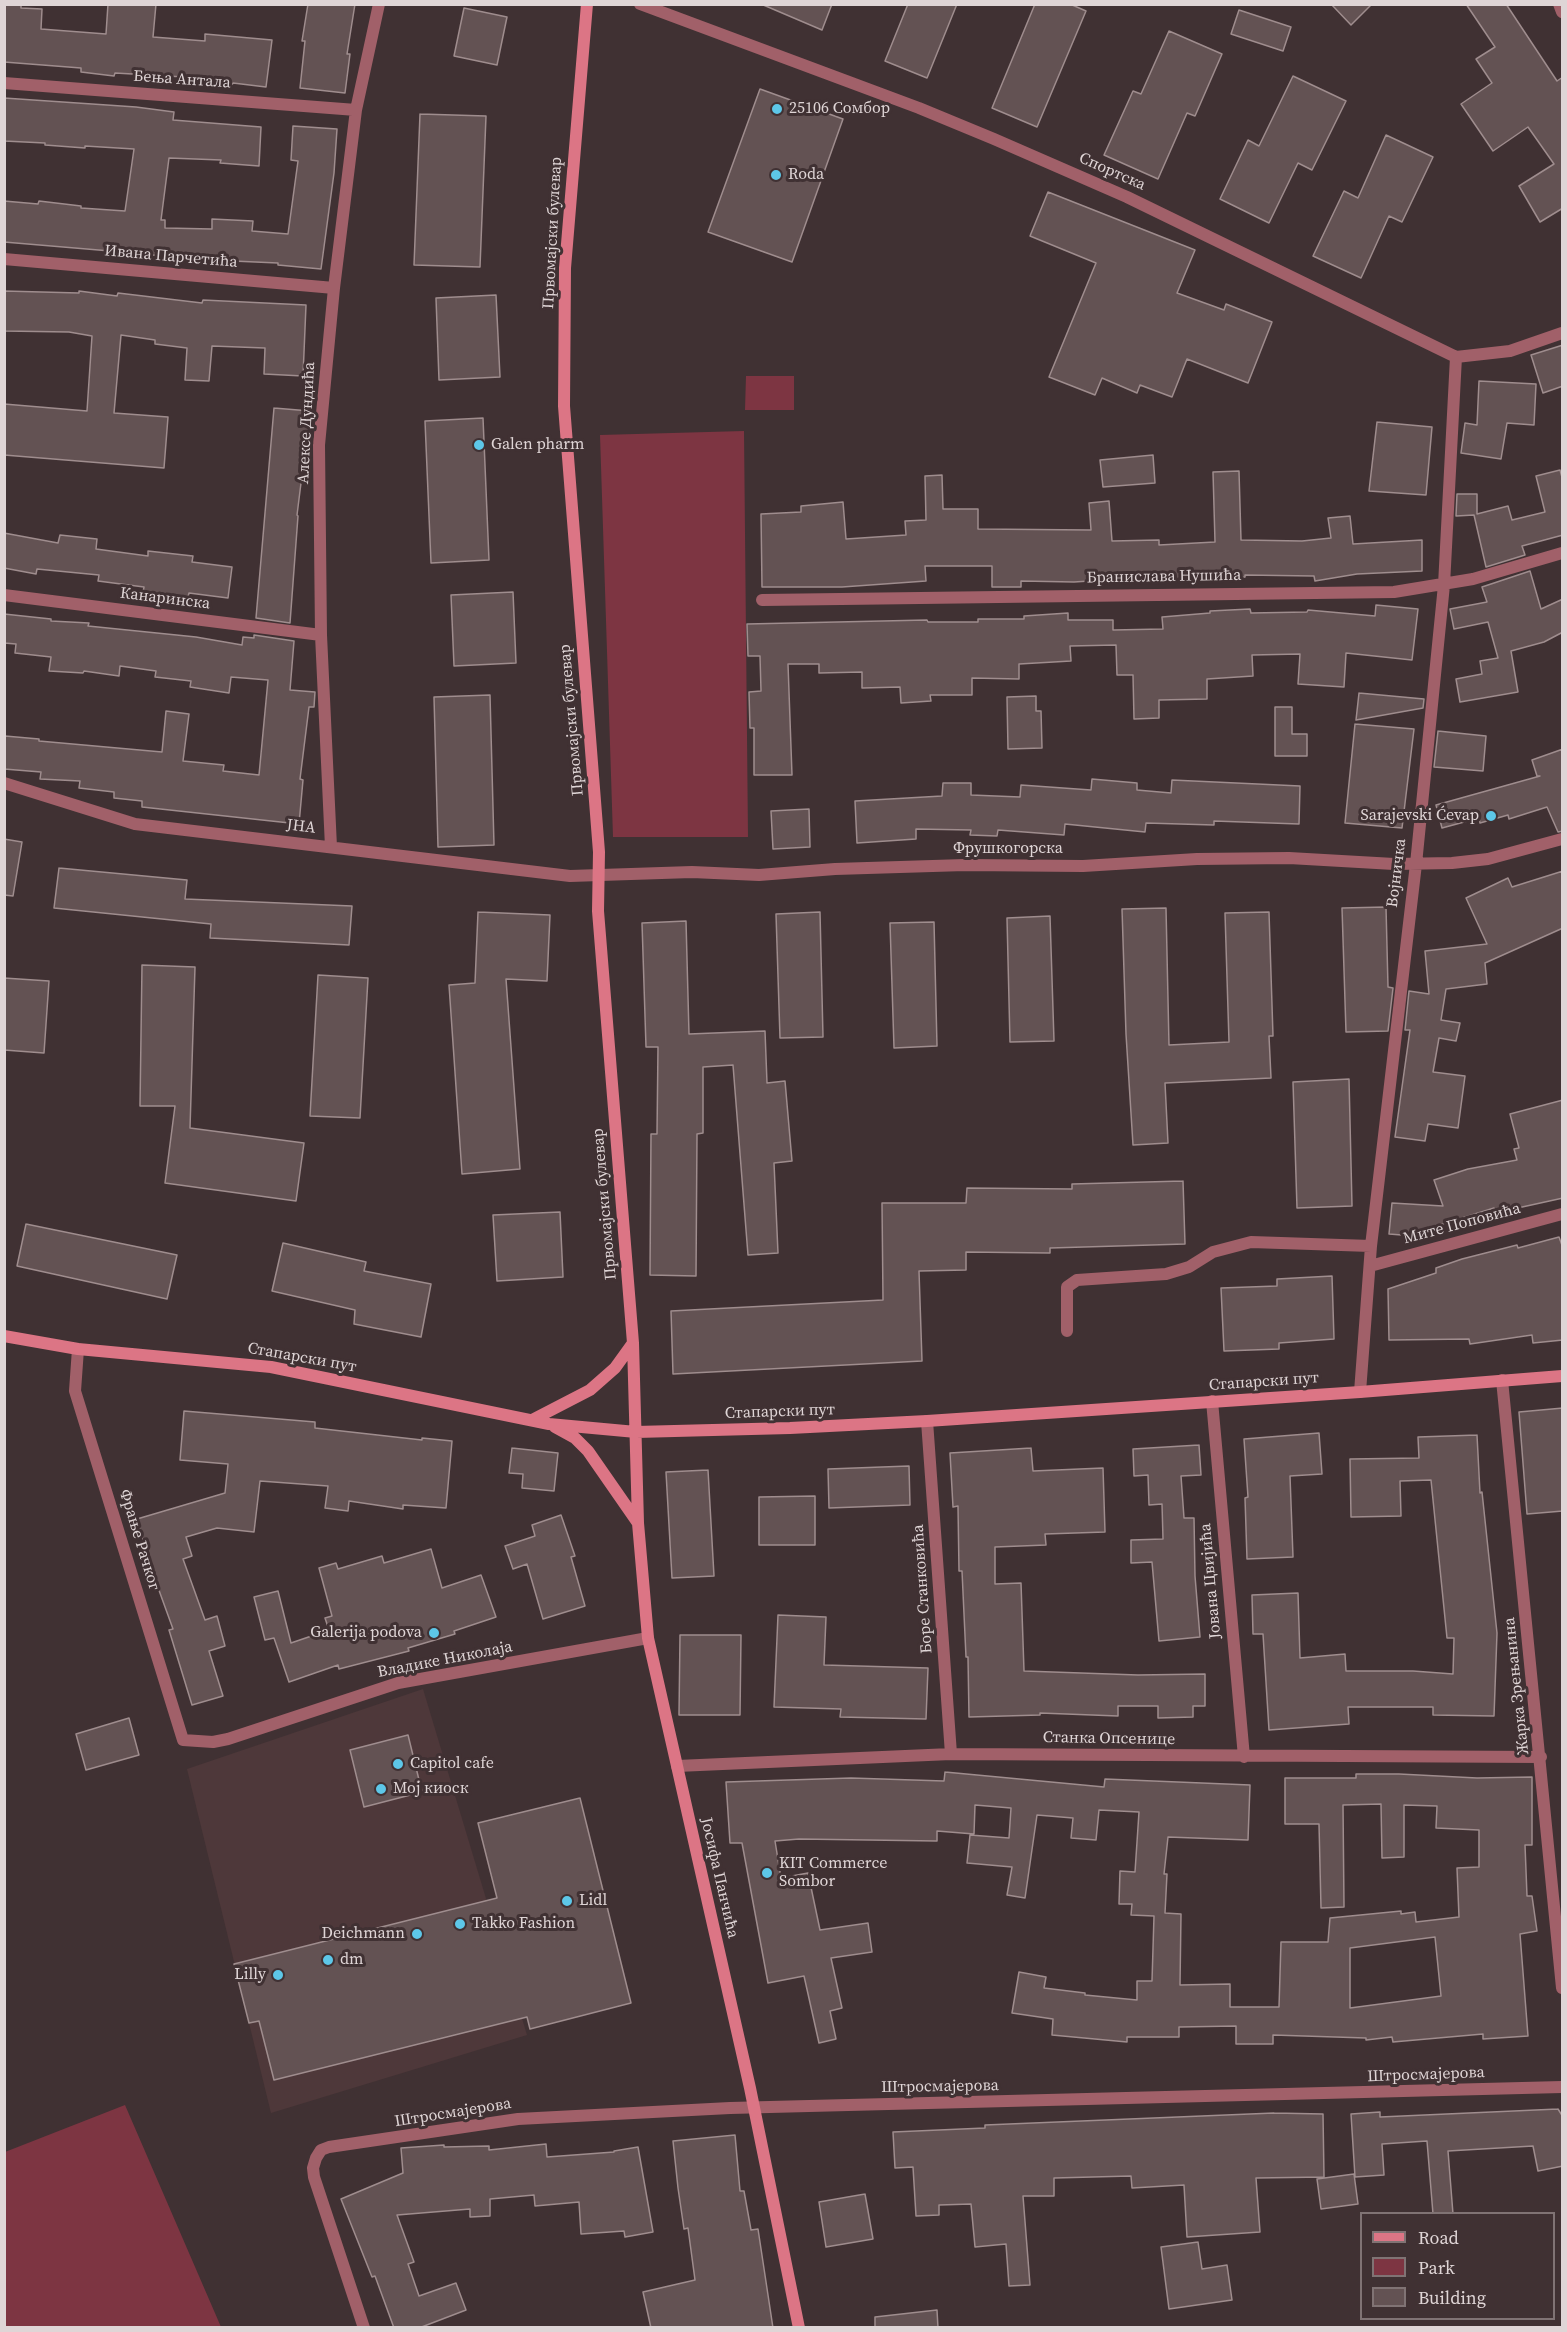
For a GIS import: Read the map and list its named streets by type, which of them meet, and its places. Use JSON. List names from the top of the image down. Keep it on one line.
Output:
{"streets":{"street":["Бења Антала","Спортска","Првомајски булевар","Ивана Парчетића","Алексе Дундића","Бранислава Нушића","Канаринска","ЈНА","Фрушкогорска","Војничка","Мите Поповића","Стапарски пут","Фрање Рачког","Јована Цвијића","Боре Станковића","Владике Николаја","Жарка Зрењанина","Станка Опсенице","Јосифа Панчића","Штросмајерова"]},"crossings":[["Бења Антала","Алексе Дундића"],["Спортска","Војничка"],["Првомајски булевар","ЈНА"],["Првомајски булевар","Фрушкогорска"],["Првомајски булевар","Стапарски пут"],["Првомајски булевар","Јосифа Панчића"],["Ивана Парчетића","Алексе Дундића"],["Алексе Дундића","Канаринска"],["Алексе Дундића","ЈНА"],["Бранислава Нушића","Војничка"],["ЈНА","Фрушкогорска"],["Фрушкогорска","Војничка"],["Војничка","Мите Поповића"],["Војничка","Стапарски пут"],["Стапарски пут","Фрање Рачког"],["Стапарски пут","Јована Цвијића"],["Стапарски пут","Боре Станковића"],["Стапарски пут","Жарка Зрењанина"],["Стапарски пут","Јосифа Панчића"],["Фрање Рачког","Владике Николаја"],["Јована Цвијића","Станка Опсенице"],["Боре Станковића","Станка Опсенице"],["Владике Николаја","Јосифа Панчића"],["Жарка Зрењанина","Станка Опсенице"],["Станка Опсенице","Јосифа Панчића"],["Јосифа Панчића","Штросмајерова"]],"places":["25106 Сомбор","Roda","Galen pharm","Sarajevski Ćevap","Galerija podova","Capitol cafe","Мој киоск","KIT Commerce Sombor","Lidl","Takko Fashion","Deichmann","dm","Lilly"],"legend":["Road","Park","Building"]}
